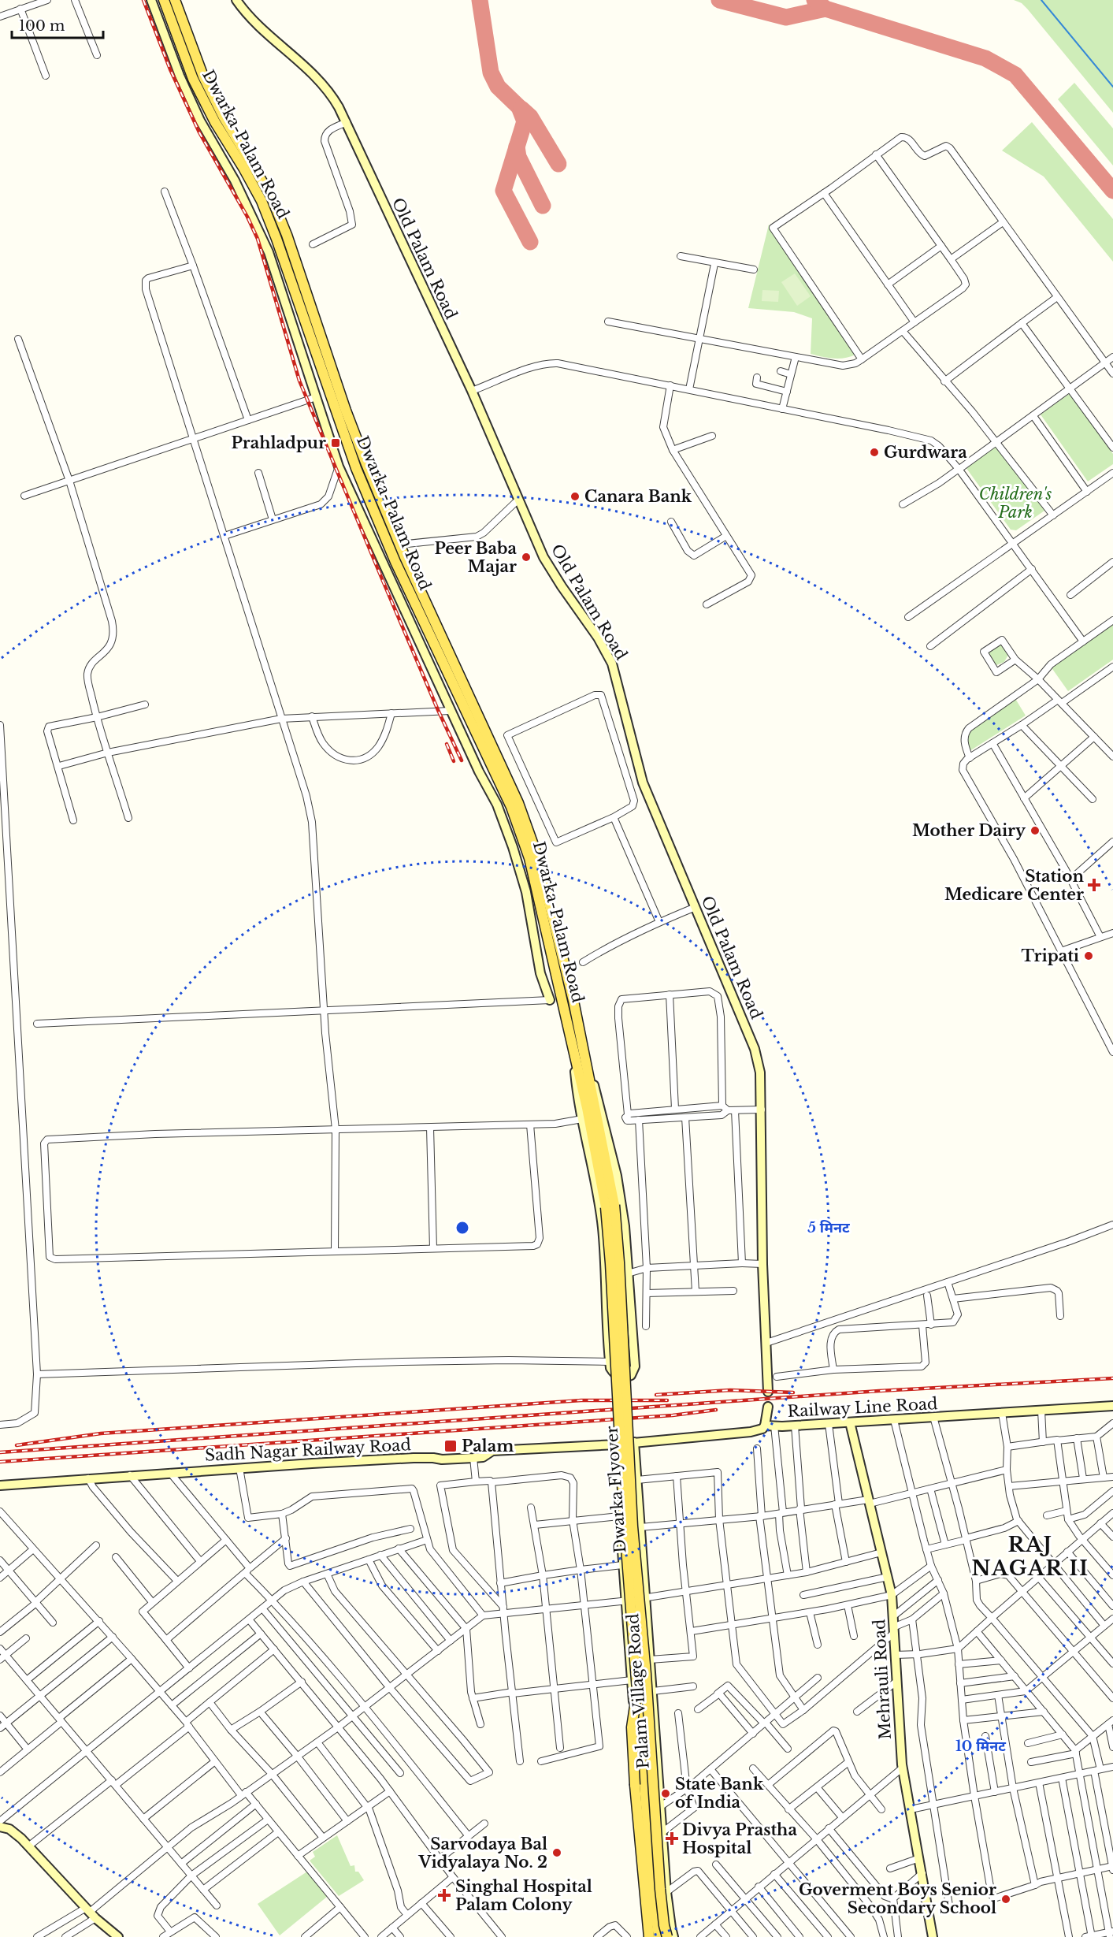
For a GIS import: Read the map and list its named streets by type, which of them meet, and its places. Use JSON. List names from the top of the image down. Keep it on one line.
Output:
{"streets":{"main road":["Dwarka-Palam Road","Dwarka Flyover"],"street":["Old Palam Road","Railway Line Road","Sadh Nagar Railway Road","Mehrauli Road","Palam Village Road"]},"crossings":[["Dwarka-Palam Road","Dwarka Flyover"],["Railway Line Road","Sadh Nagar Railway Road"],["Railway Line Road","Mehrauli Road"],["Railway Line Road","Palam Village Road"]],"districts":["RAJ NAGAR II"],"parks":["Children's Park"],"places":{"transit":["Prahladpur","Palam"],"other":["Gurdwara","Canara Bank","Peer Baba Majar","Mother Dairy","Tripati","State Bank of India","Sarvodaya Bal Vidyalaya No. 2","Goverment Boys Senior Secondary School"],"health":["Station Medicare Center","Divya Prastha Hospital","Singhal Hospital Palam Colony"]},"scale_bar":"100 m","rings":["5 मिनट","10 मिनट"]}
